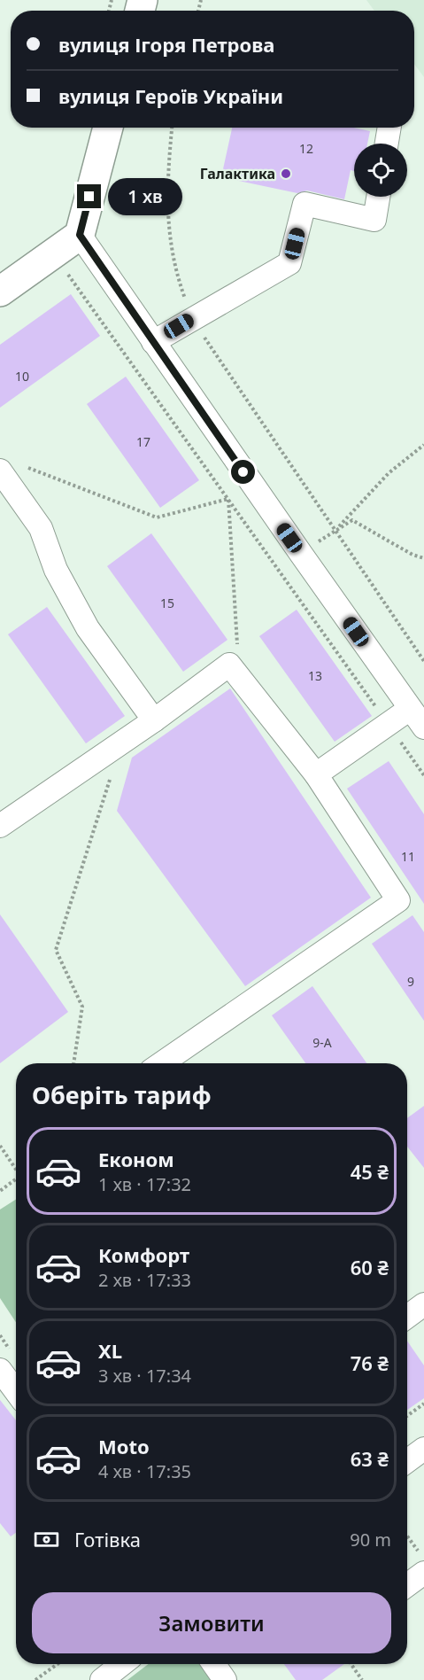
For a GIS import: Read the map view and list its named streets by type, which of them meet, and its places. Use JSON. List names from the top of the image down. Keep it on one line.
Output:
{"places":["Галактика"],"house_numbers":["12","10","17","15","13","11","9","9-А"],"page":{"banner":["вулиця Ігоря Петрова","вулиця Героїв України"],"bubble":"1 хв","heading":"Оберіть тариф","list":[{"name":"Економ","note":"1 хв · 17:32","value":"45 ₴"},{"name":"Комфорт","note":"2 хв · 17:33","value":"60 ₴"},{"name":"XL","note":"3 хв · 17:34","value":"76 ₴"},{"name":"Moto","note":"4 хв · 17:35","value":"63 ₴"}],"pay":["Готівка","90 m"],"buttons":"Замовити"}}
